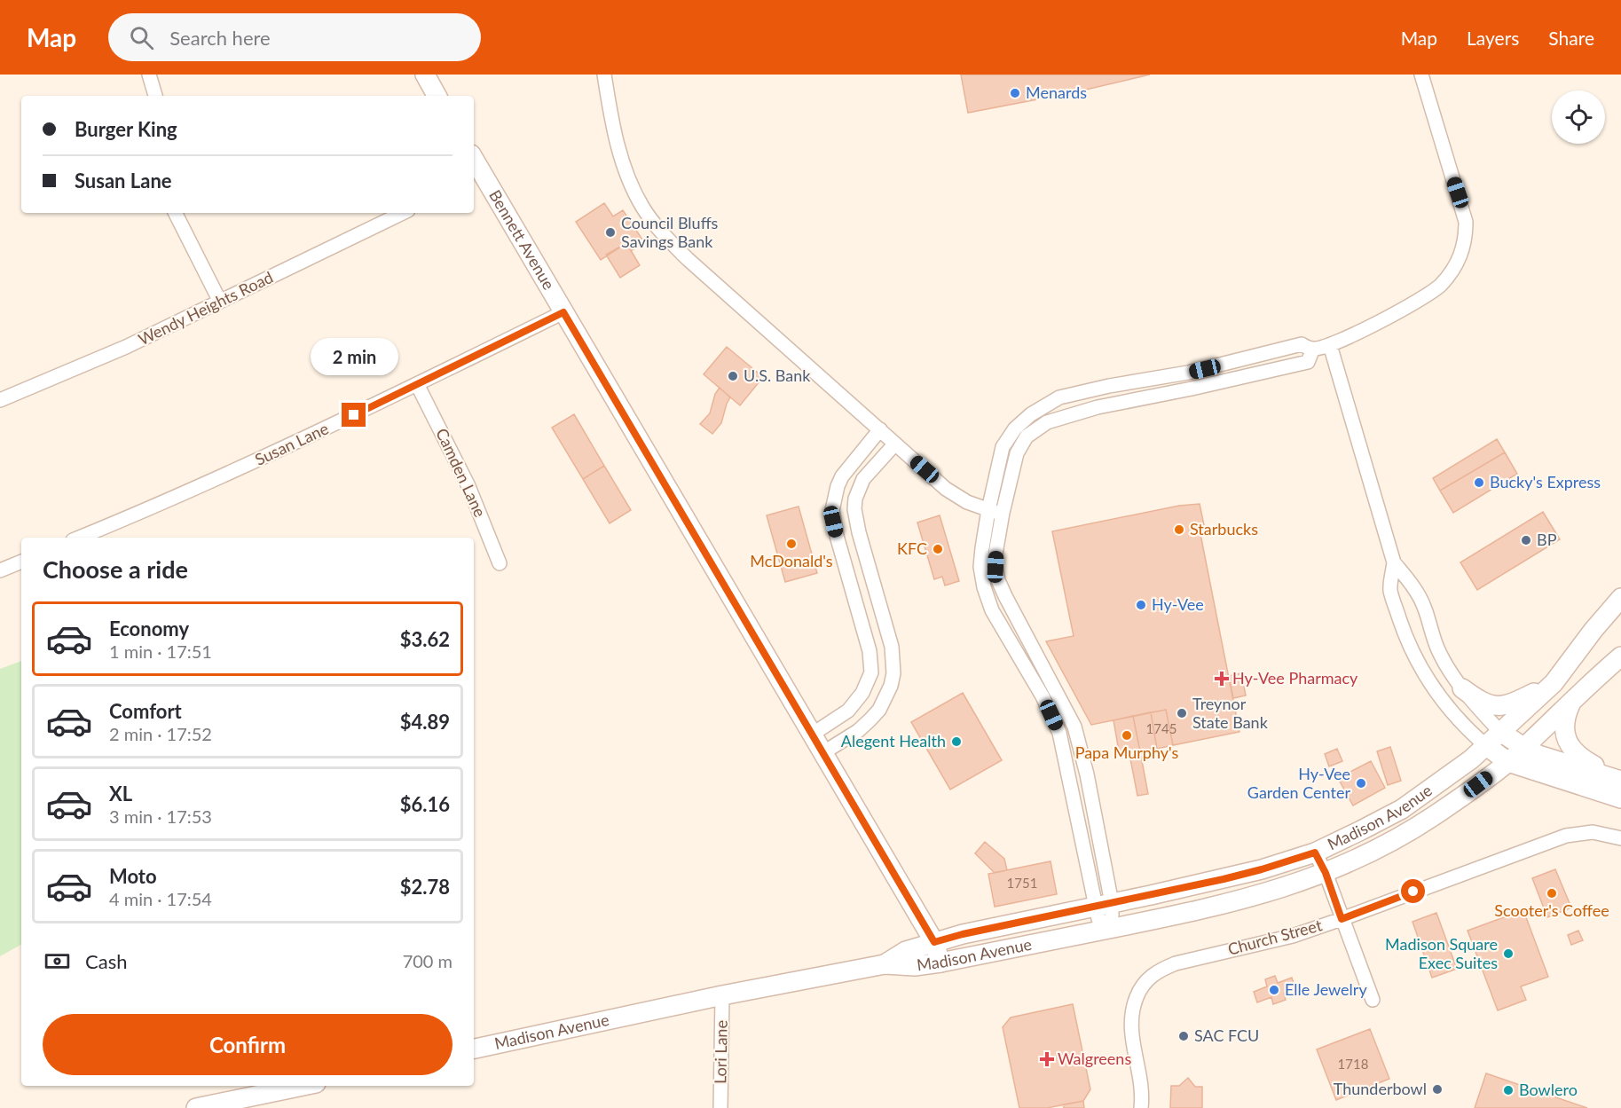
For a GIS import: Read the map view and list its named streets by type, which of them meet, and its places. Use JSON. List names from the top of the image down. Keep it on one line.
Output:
{"streets":{"main road":["Bennett Avenue","Madison Avenue"],"street":["Wendy Heights Road","Susan Lane","Camden Lane","Church Street","Lori Lane"]},"crossings":[["Bennett Avenue","Susan Lane"],["Bennett Avenue","Madison Avenue"],["Susan Lane","Camden Lane"],["Madison Avenue","Lori Lane"]],"places":{"other":["Menards","Council Bluffs Savings Bank","U.S. Bank","Bucky's Express","Starbucks","BP","McDonald's","KFC","Hy-Vee","Treynor State Bank","Papa Murphy's","Alegent Health","Hy-Vee Garden Center","Scooter's Coffee","Madison Square Exec Suites","Elle Jewelry","SAC FCU","Thunderbowl","Bowlero"],"health":["Hy-Vee Pharmacy","Walgreens"]},"house_numbers":["1745","1751","1718"],"page":{"header":"Map","search":"Search here","nav":["Map","Layers","Share"],"banner":["Burger King","Susan Lane"],"bubble":"2 min","heading":"Choose a ride","list":[{"name":"Economy","note":"1 min · 17:51","value":"$3.62"},{"name":"Comfort","note":"2 min · 17:52","value":"$4.89"},{"name":"XL","note":"3 min · 17:53","value":"$6.16"},{"name":"Moto","note":"4 min · 17:54","value":"$2.78"}],"pay":["Cash","700 m"],"buttons":"Confirm"}}
